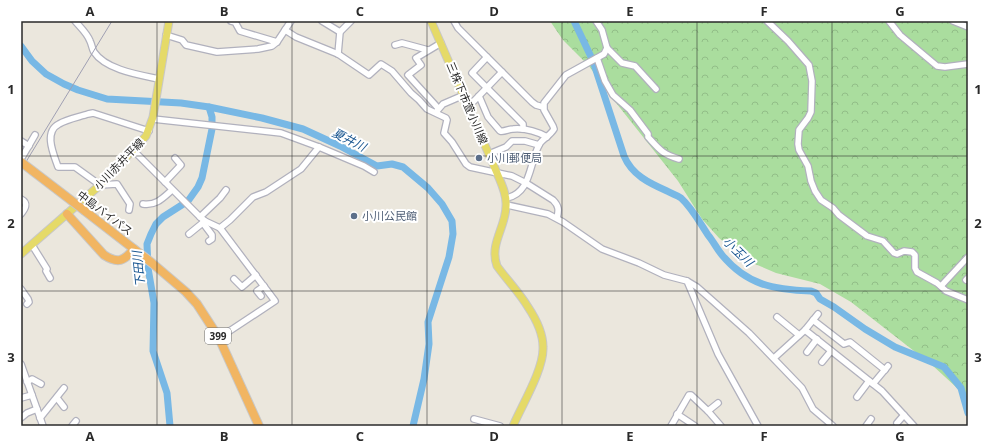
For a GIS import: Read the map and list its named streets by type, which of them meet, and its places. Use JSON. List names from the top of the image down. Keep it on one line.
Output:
{"streets":{"highway":["中島バイパス","399"],"main road":["三株下市萱小川線","小川赤井平線"]},"water":["夏井川","小玉川","下田川"],"places":["小川郵便局","小川公民館"],"grid":{"columns":["A","B","C","D","E","F","G"],"rows":["1","2","3"]}}
